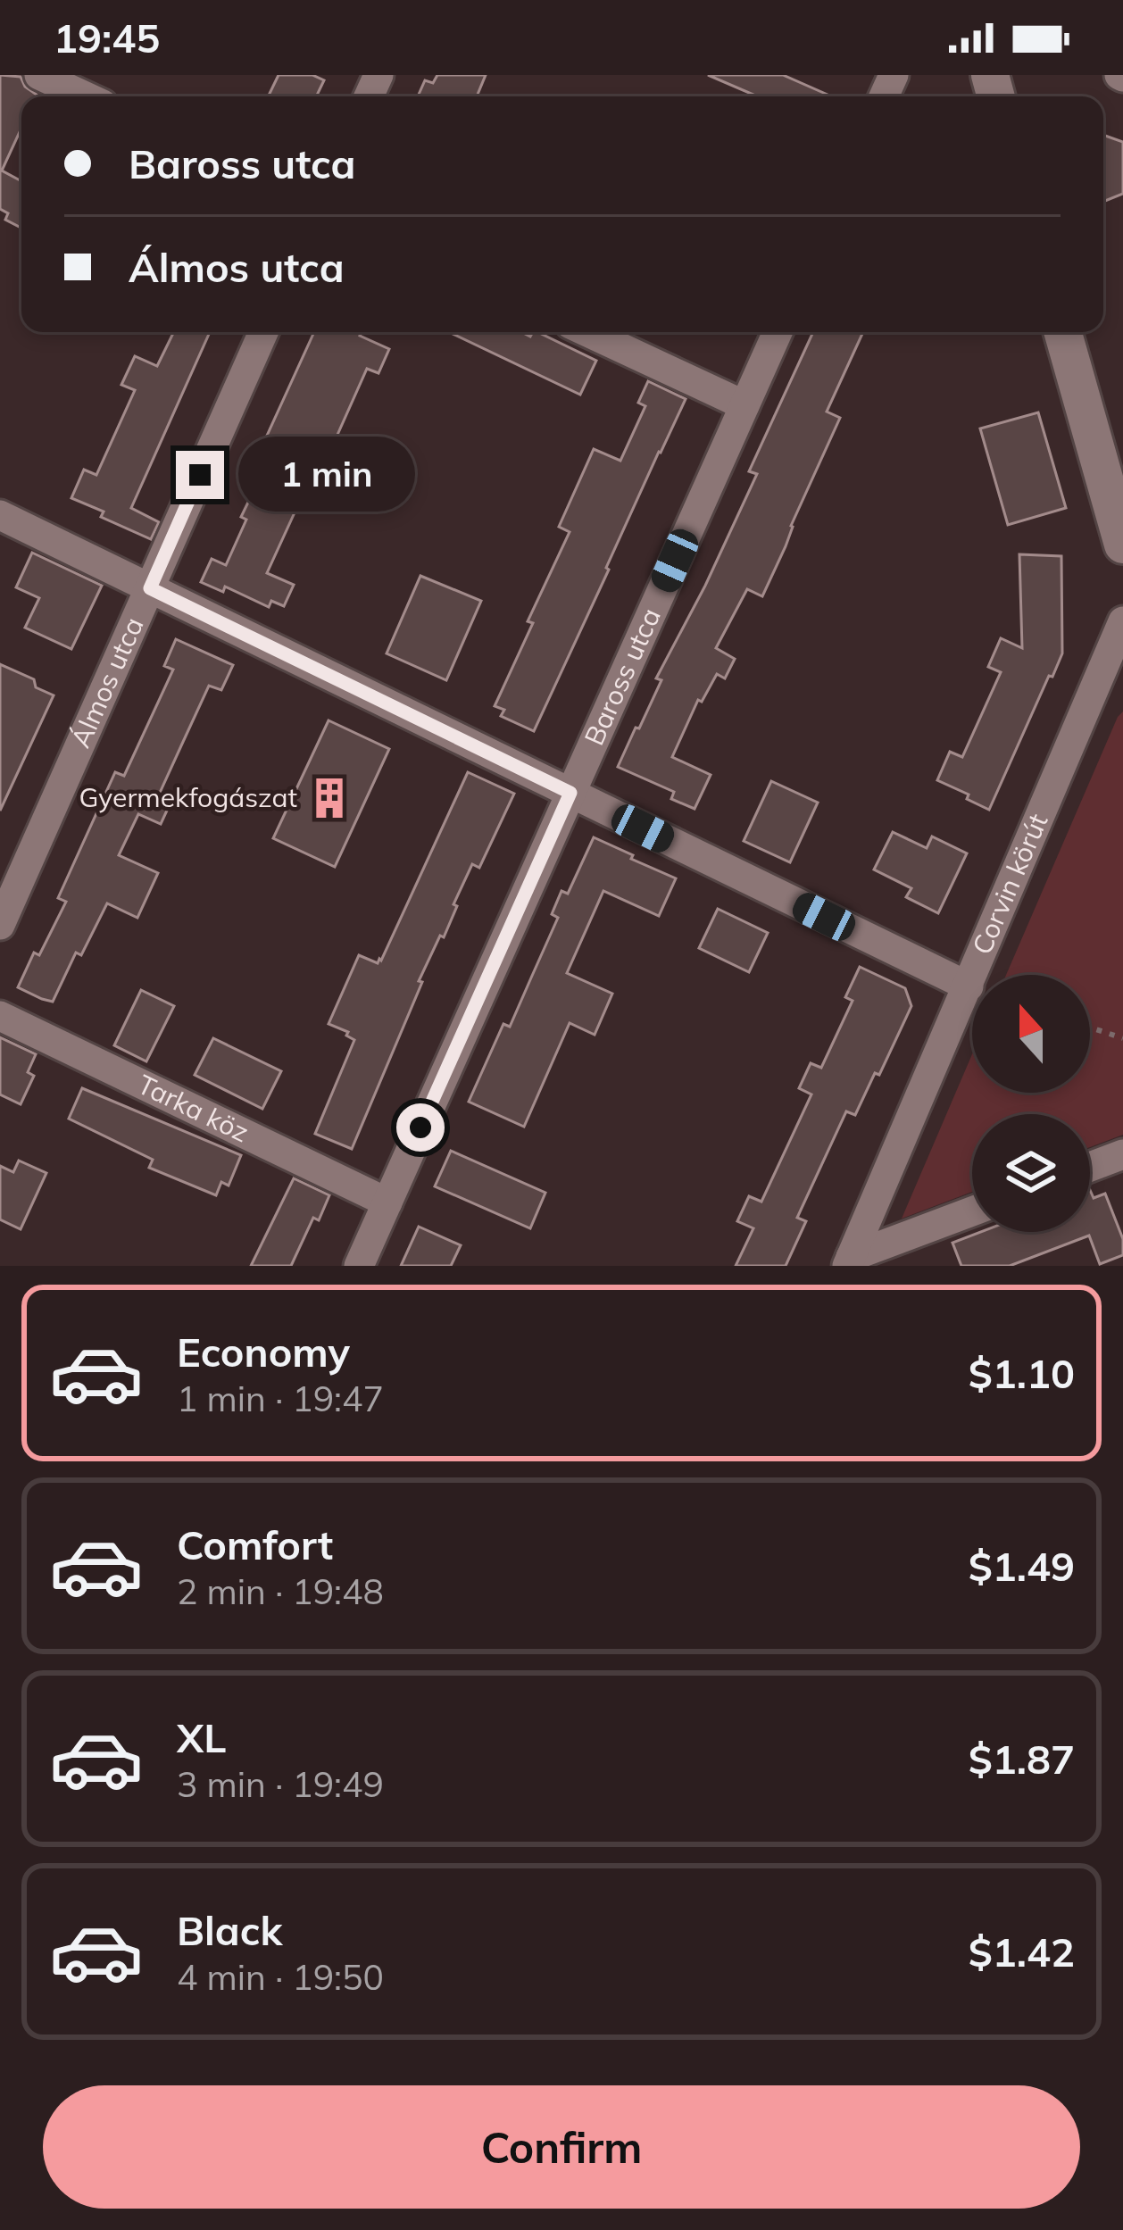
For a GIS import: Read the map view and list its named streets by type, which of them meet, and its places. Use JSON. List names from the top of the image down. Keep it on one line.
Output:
{"streets":{"street":["Baross utca","Álmos utca","Corvin körút","Tarka köz"]},"crossings":[["Baross utca","Tarka köz"]],"places":{"building":["Gyermekfogászat"]},"north":"top","page":{"status":"19:45","banner":["Baross utca","Álmos utca"],"bubble":"1 min","list":[{"name":"Economy","note":"1 min · 19:47","value":"$1.10"},{"name":"Comfort","note":"2 min · 19:48","value":"$1.49"},{"name":"XL","note":"3 min · 19:49","value":"$1.87"},{"name":"Black","note":"4 min · 19:50","value":"$1.42"}],"buttons":"Confirm"}}
